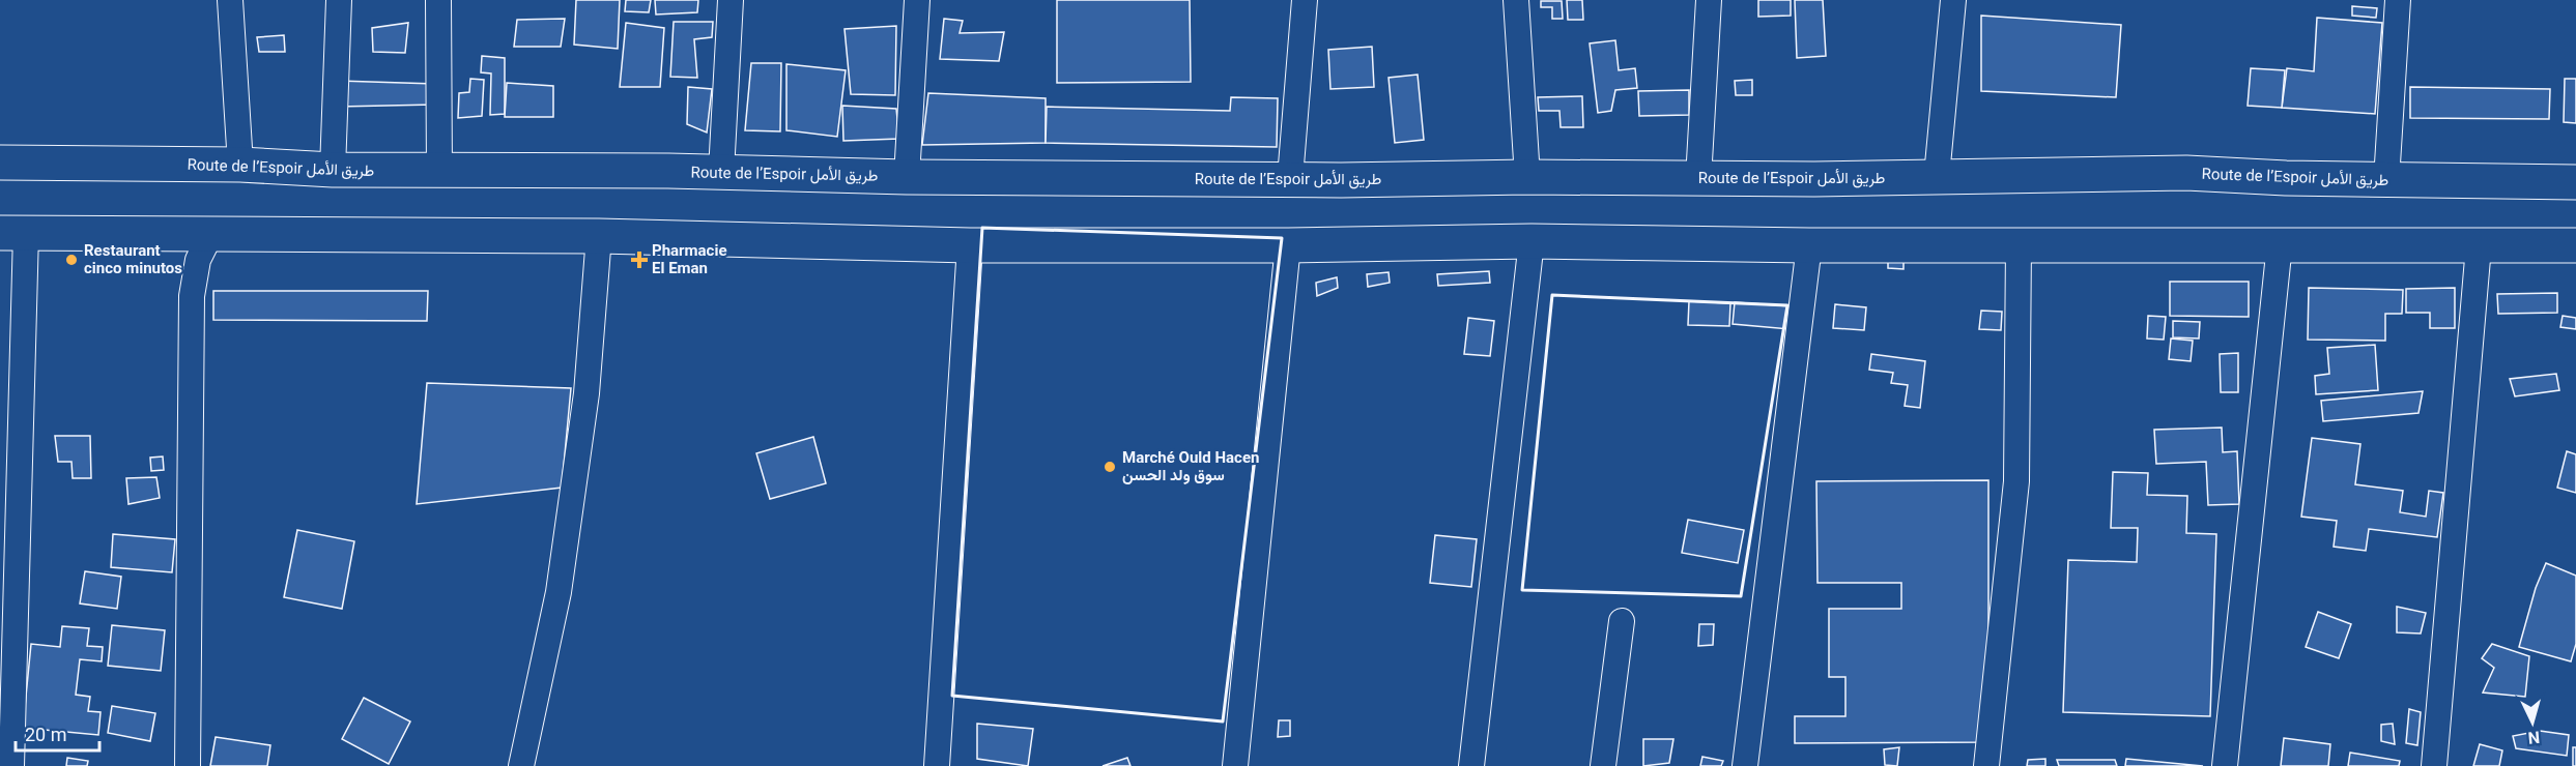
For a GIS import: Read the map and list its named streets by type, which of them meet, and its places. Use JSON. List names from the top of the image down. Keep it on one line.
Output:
{"streets":{"highway":["Route de l’Espoir طريق الأمل"]},"places":{"other":["Restaurant cinco minutos","Marché Ould Hacen سوق ولد الحسن"],"health":["Pharmacie El Eman"]},"scale_bar":"20 m","north":"bottom"}
